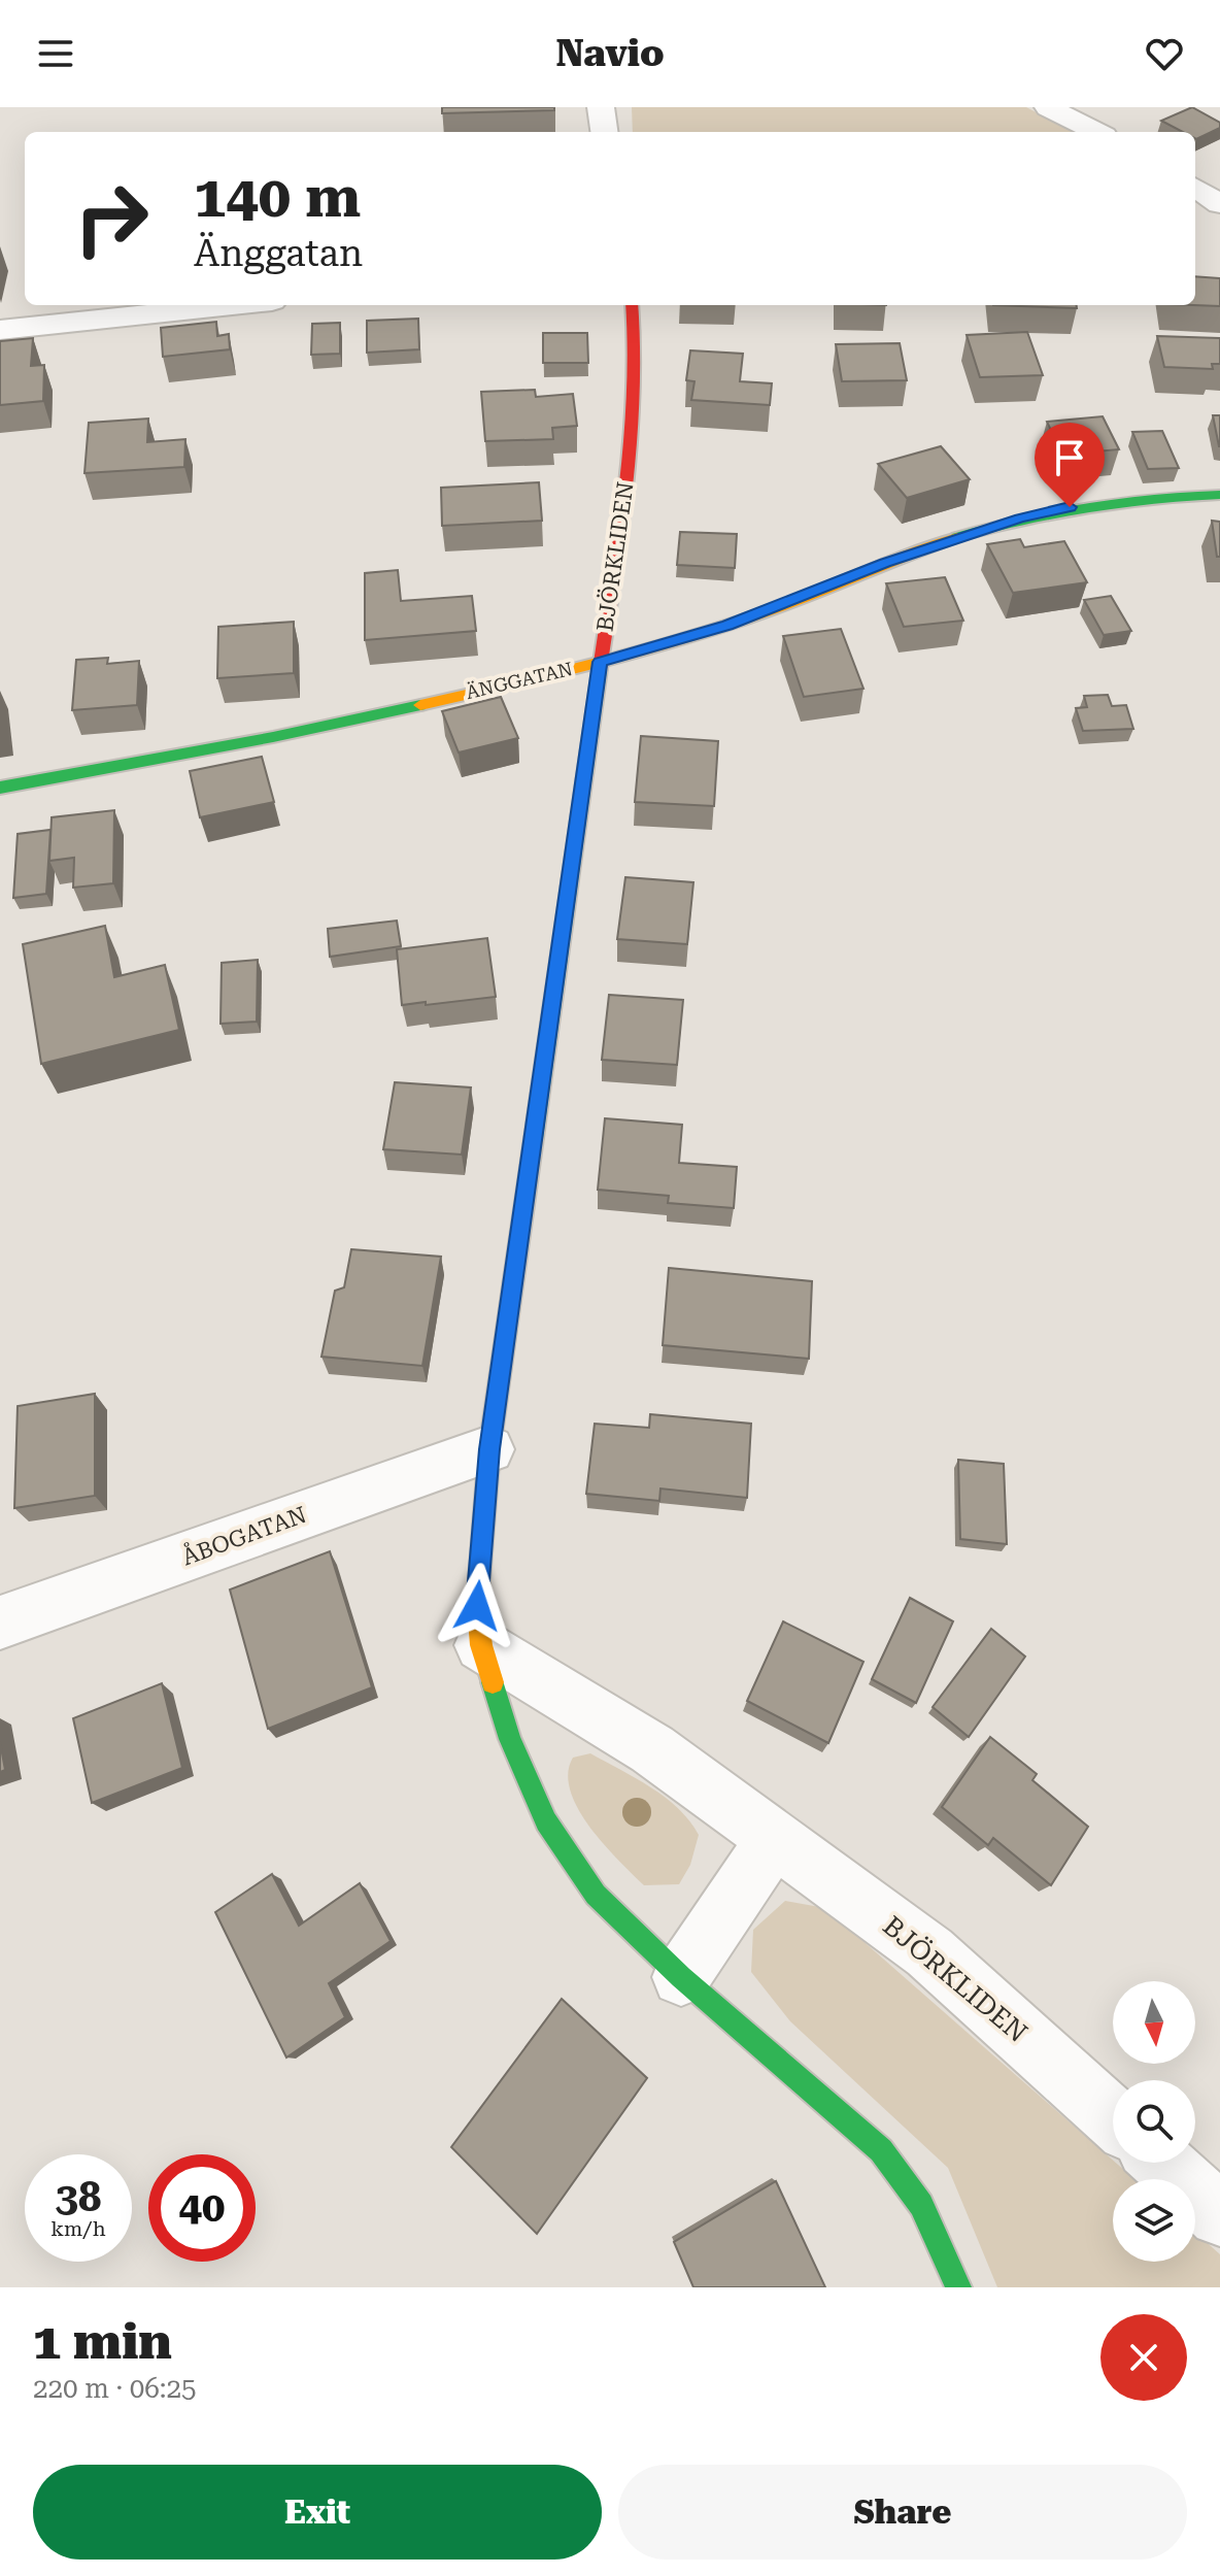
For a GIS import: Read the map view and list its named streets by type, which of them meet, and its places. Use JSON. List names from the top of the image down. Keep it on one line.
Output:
{"streets":{"street":["BJÖRKLIDEN","ÄNGGATAN","ÅBOGATAN"]},"crossings":[["BJÖRKLIDEN","ÄNGGATAN"],["BJÖRKLIDEN","ÅBOGATAN"]],"north":"bottom","page":{"header":"Navio","turn":["140 m","Änggatan"],"speed":"38 km/h","limit":"40","heading":["1 min","220 m · 06:25"],"buttons":["Exit","Share"]}}
